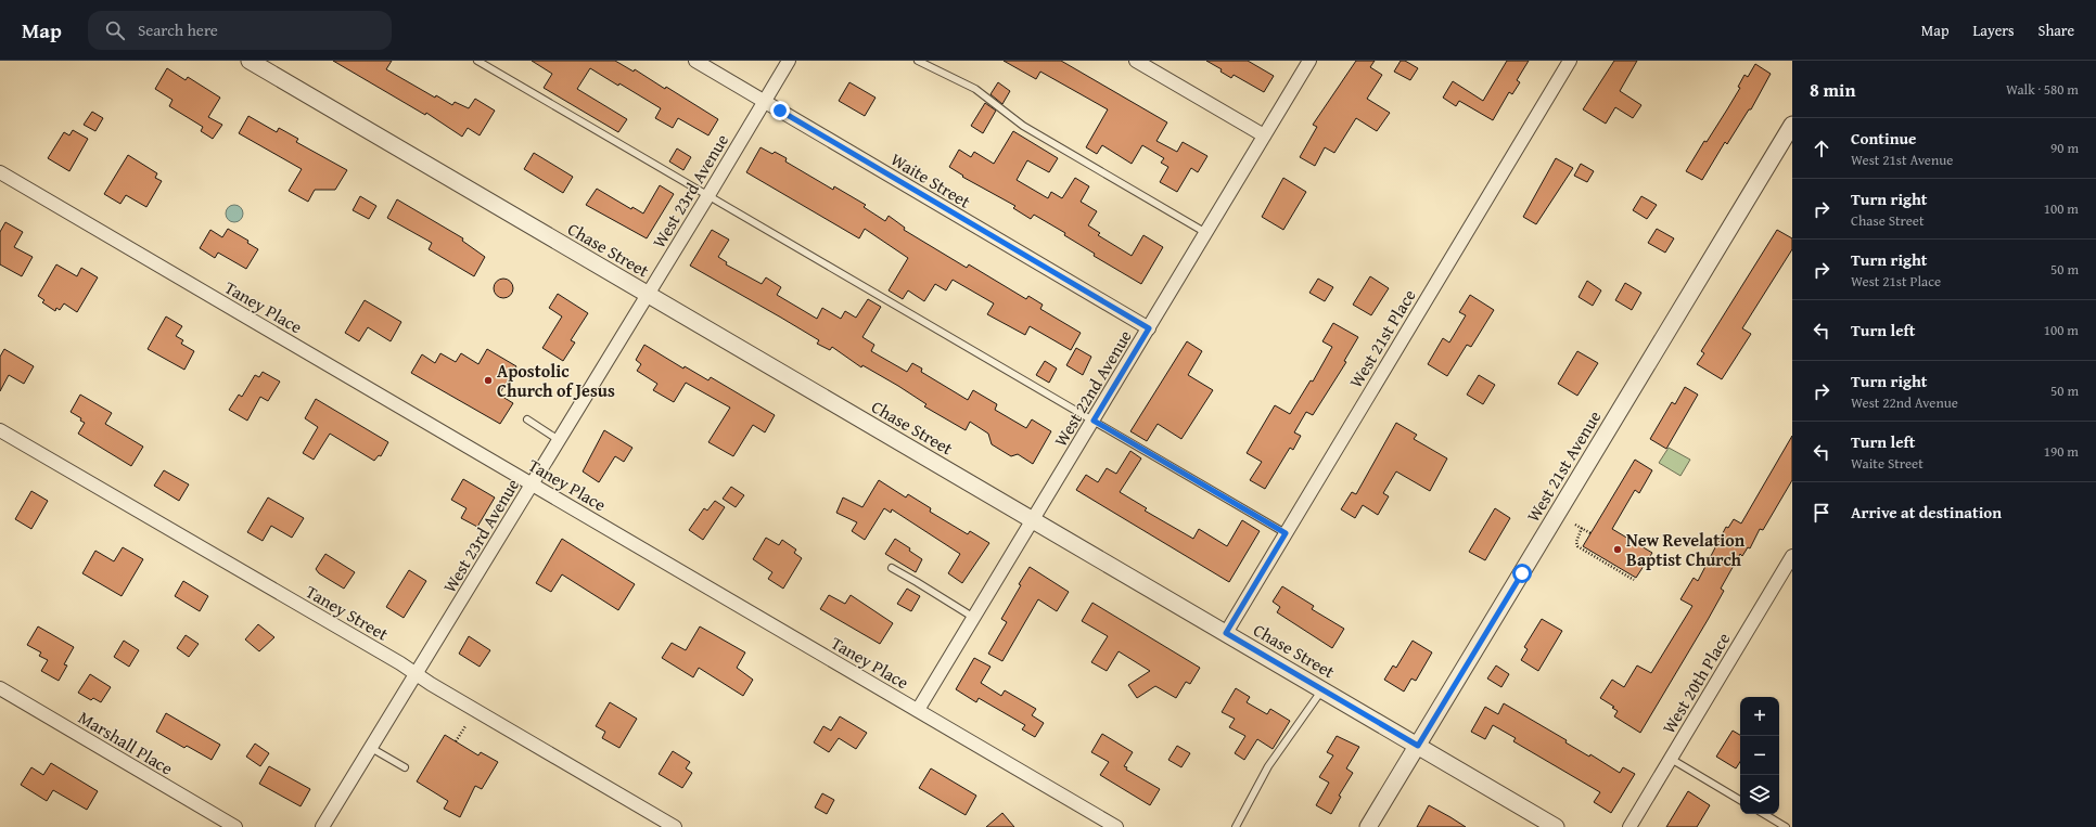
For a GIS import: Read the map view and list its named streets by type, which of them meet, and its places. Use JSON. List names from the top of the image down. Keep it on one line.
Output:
{"streets":{"street":["Waite Street","West 23rd Avenue","Chase Street","Taney Place","West 21st Place","West 22nd Avenue","West 21st Avenue","Taney Street","West 20th Place","Marshall Place"]},"crossings":[["Waite Street","West 23rd Avenue"],["Waite Street","West 22nd Avenue"],["West 23rd Avenue","Chase Street"],["West 23rd Avenue","Taney Place"],["West 23rd Avenue","Taney Street"],["Chase Street","West 21st Place"],["Chase Street","West 22nd Avenue"],["Chase Street","West 21st Avenue"],["Taney Place","West 22nd Avenue"]],"places":["Apostolic Church of Jesus","New Revelation Baptist Church"],"page":{"header":"Map","search":"Search here","nav":["Map","Layers","Share"],"heading":["8 min","Walk · 580 m"],"list":[["Continue","West 21st Avenue","90 m"],["Turn right","Chase Street","100 m"],["Turn right","West 21st Place","50 m"],["Turn left","100 m"],["Turn right","West 22nd Avenue","50 m"],["Turn left","Waite Street","190 m"],"Arrive at destination"],"map_buttons":["+","−"]}}
